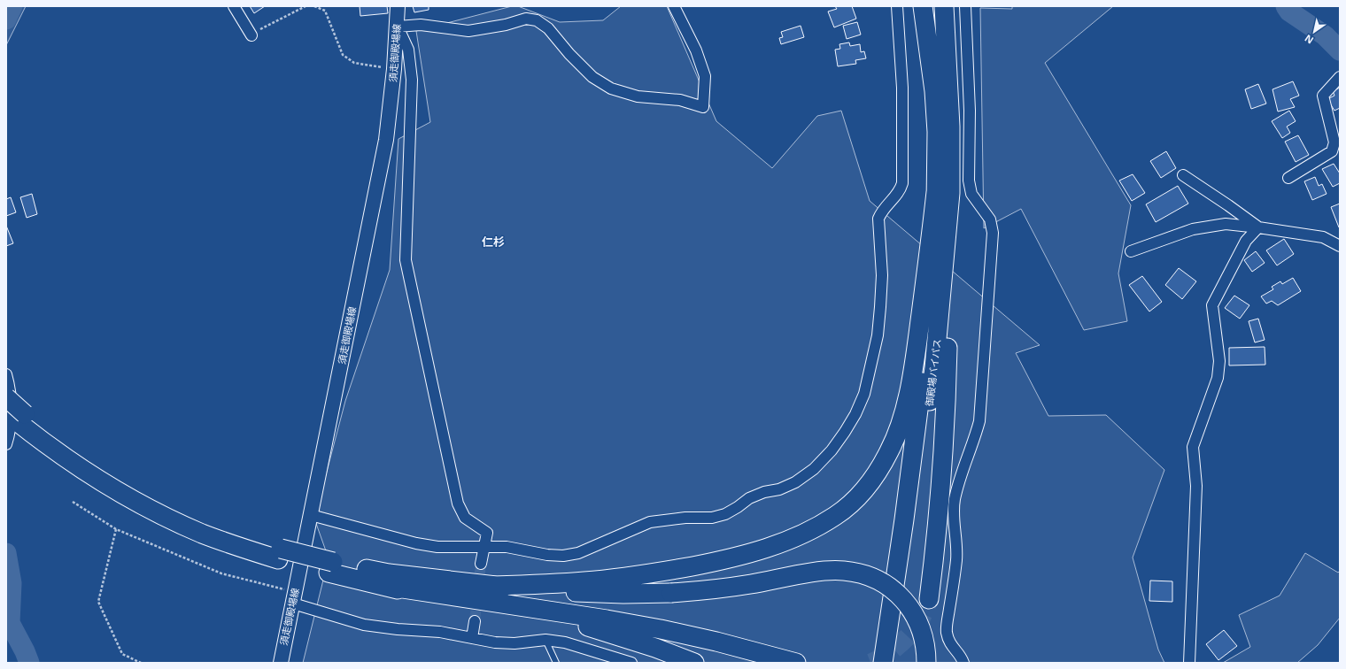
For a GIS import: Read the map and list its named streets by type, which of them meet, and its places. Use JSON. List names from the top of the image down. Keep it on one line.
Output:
{"streets":{"highway":["御殿場バイパス"],"main road":["須走御殿場線"]},"districts":["仁杉"],"north":"bottom left"}
